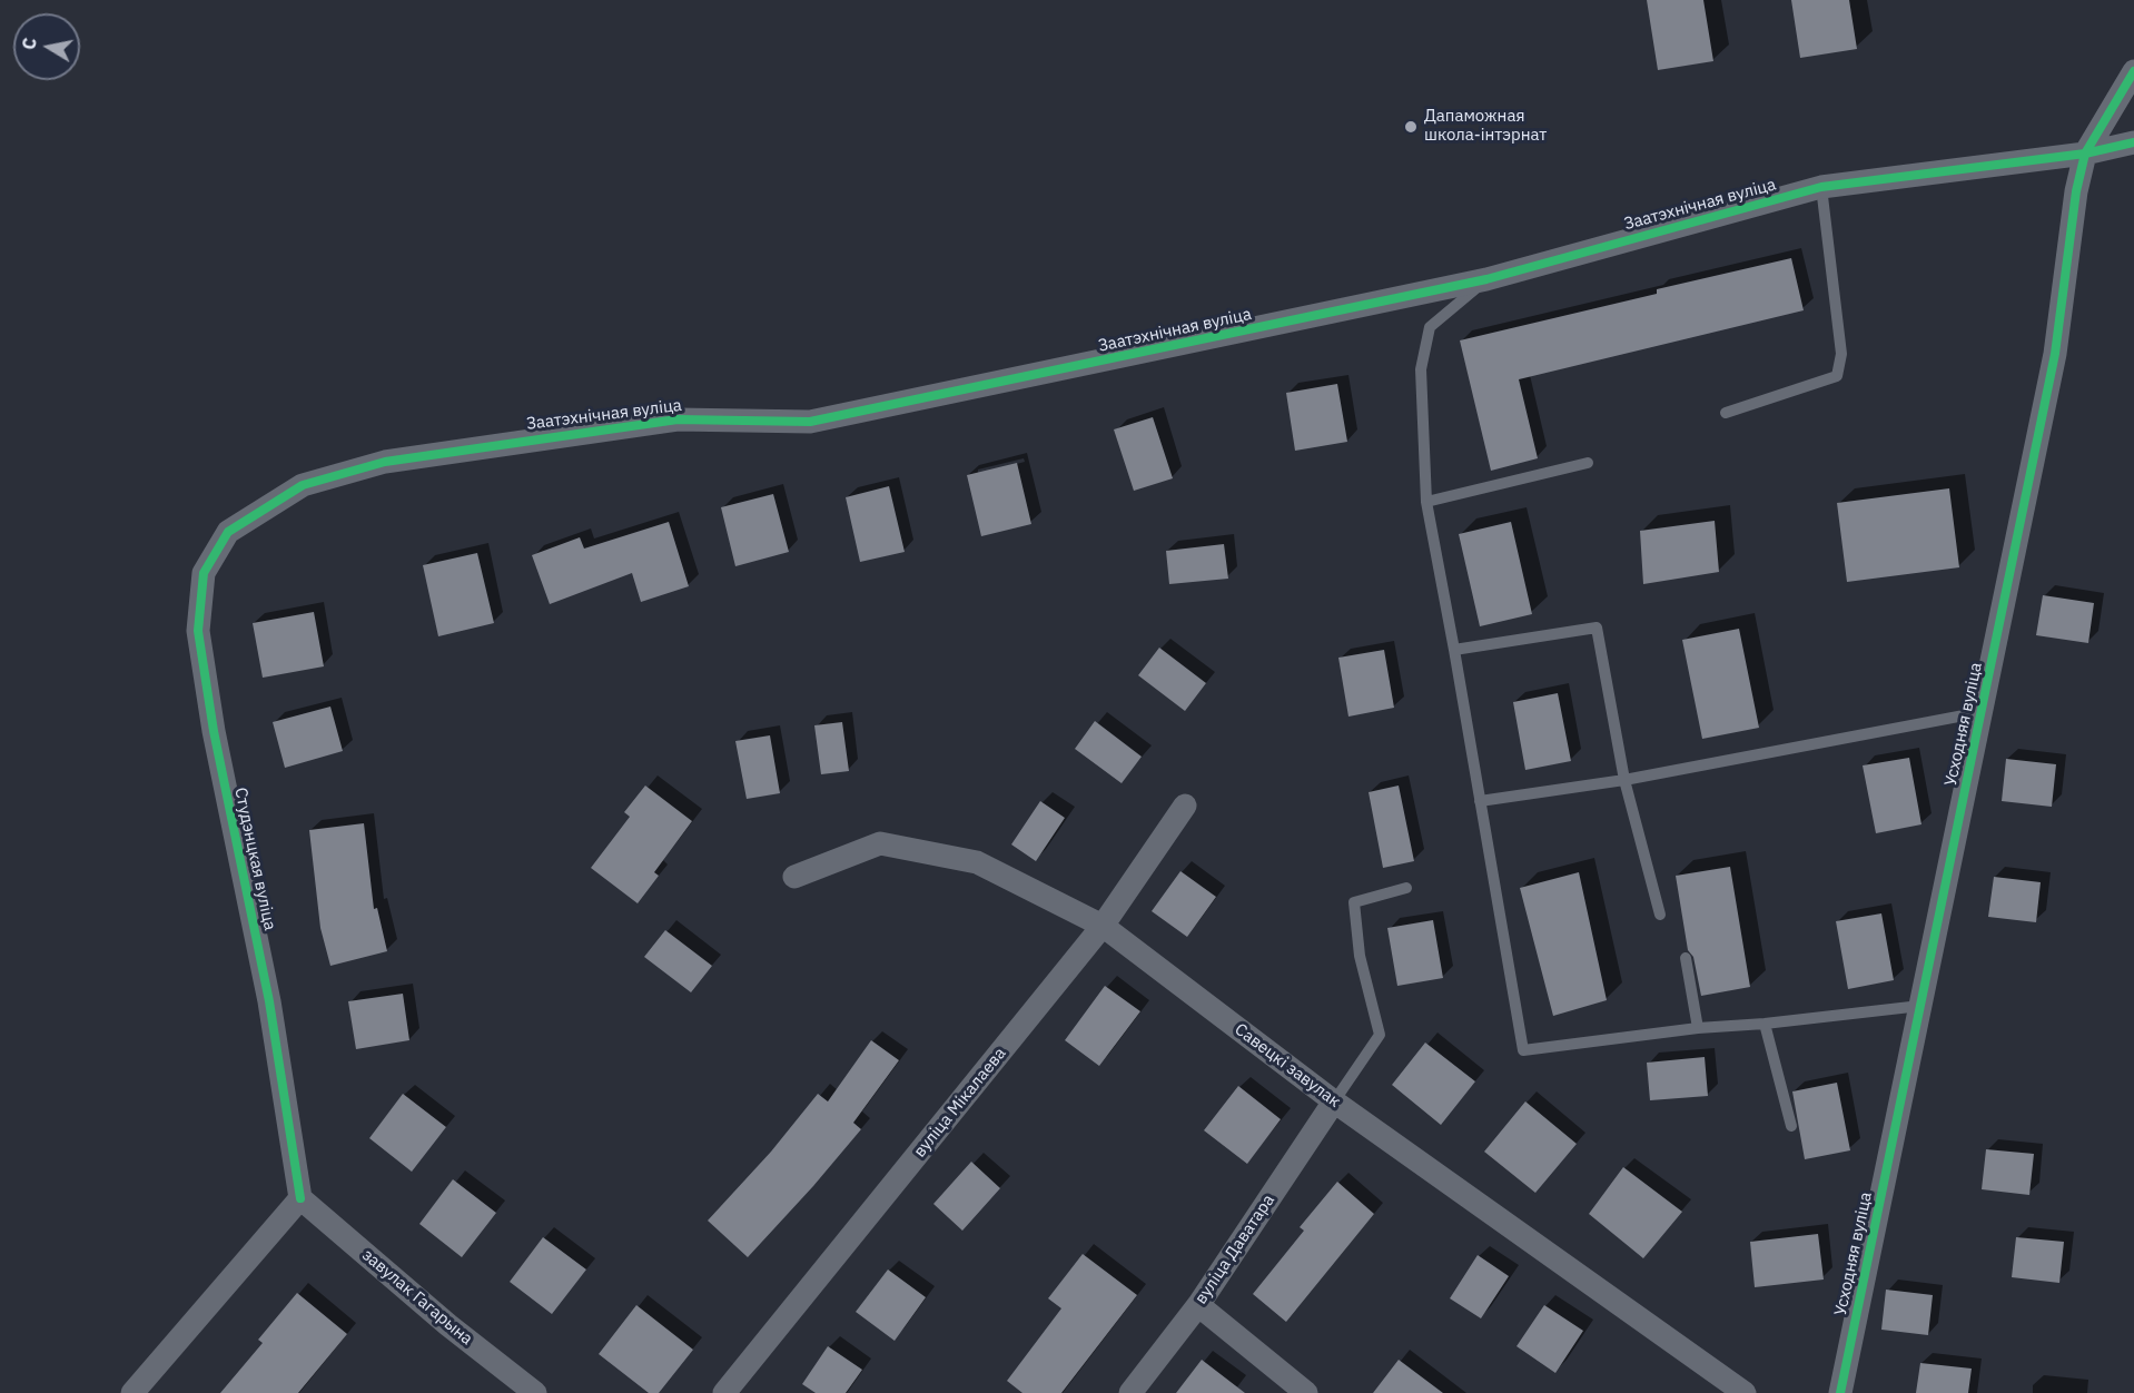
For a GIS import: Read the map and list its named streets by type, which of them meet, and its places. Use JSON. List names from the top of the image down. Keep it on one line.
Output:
{"streets":{"street":["Заатэхнічная вуліца","Усходняя вуліца","Студэнцкая вуліца","Савецкі завулак","вуліца Мікалаева","вуліца Даватара","завулак Гагарына"]},"crossings":[["Заатэхнічная вуліца","Усходняя вуліца"],["Заатэхнічная вуліца","Студэнцкая вуліца"],["Студэнцкая вуліца","завулак Гагарына"],["Савецкі завулак","вуліца Мікалаева"],["Савецкі завулак","вуліца Даватара"]],"places":["Дапаможная школа-інтэрнат"],"north":"left"}
